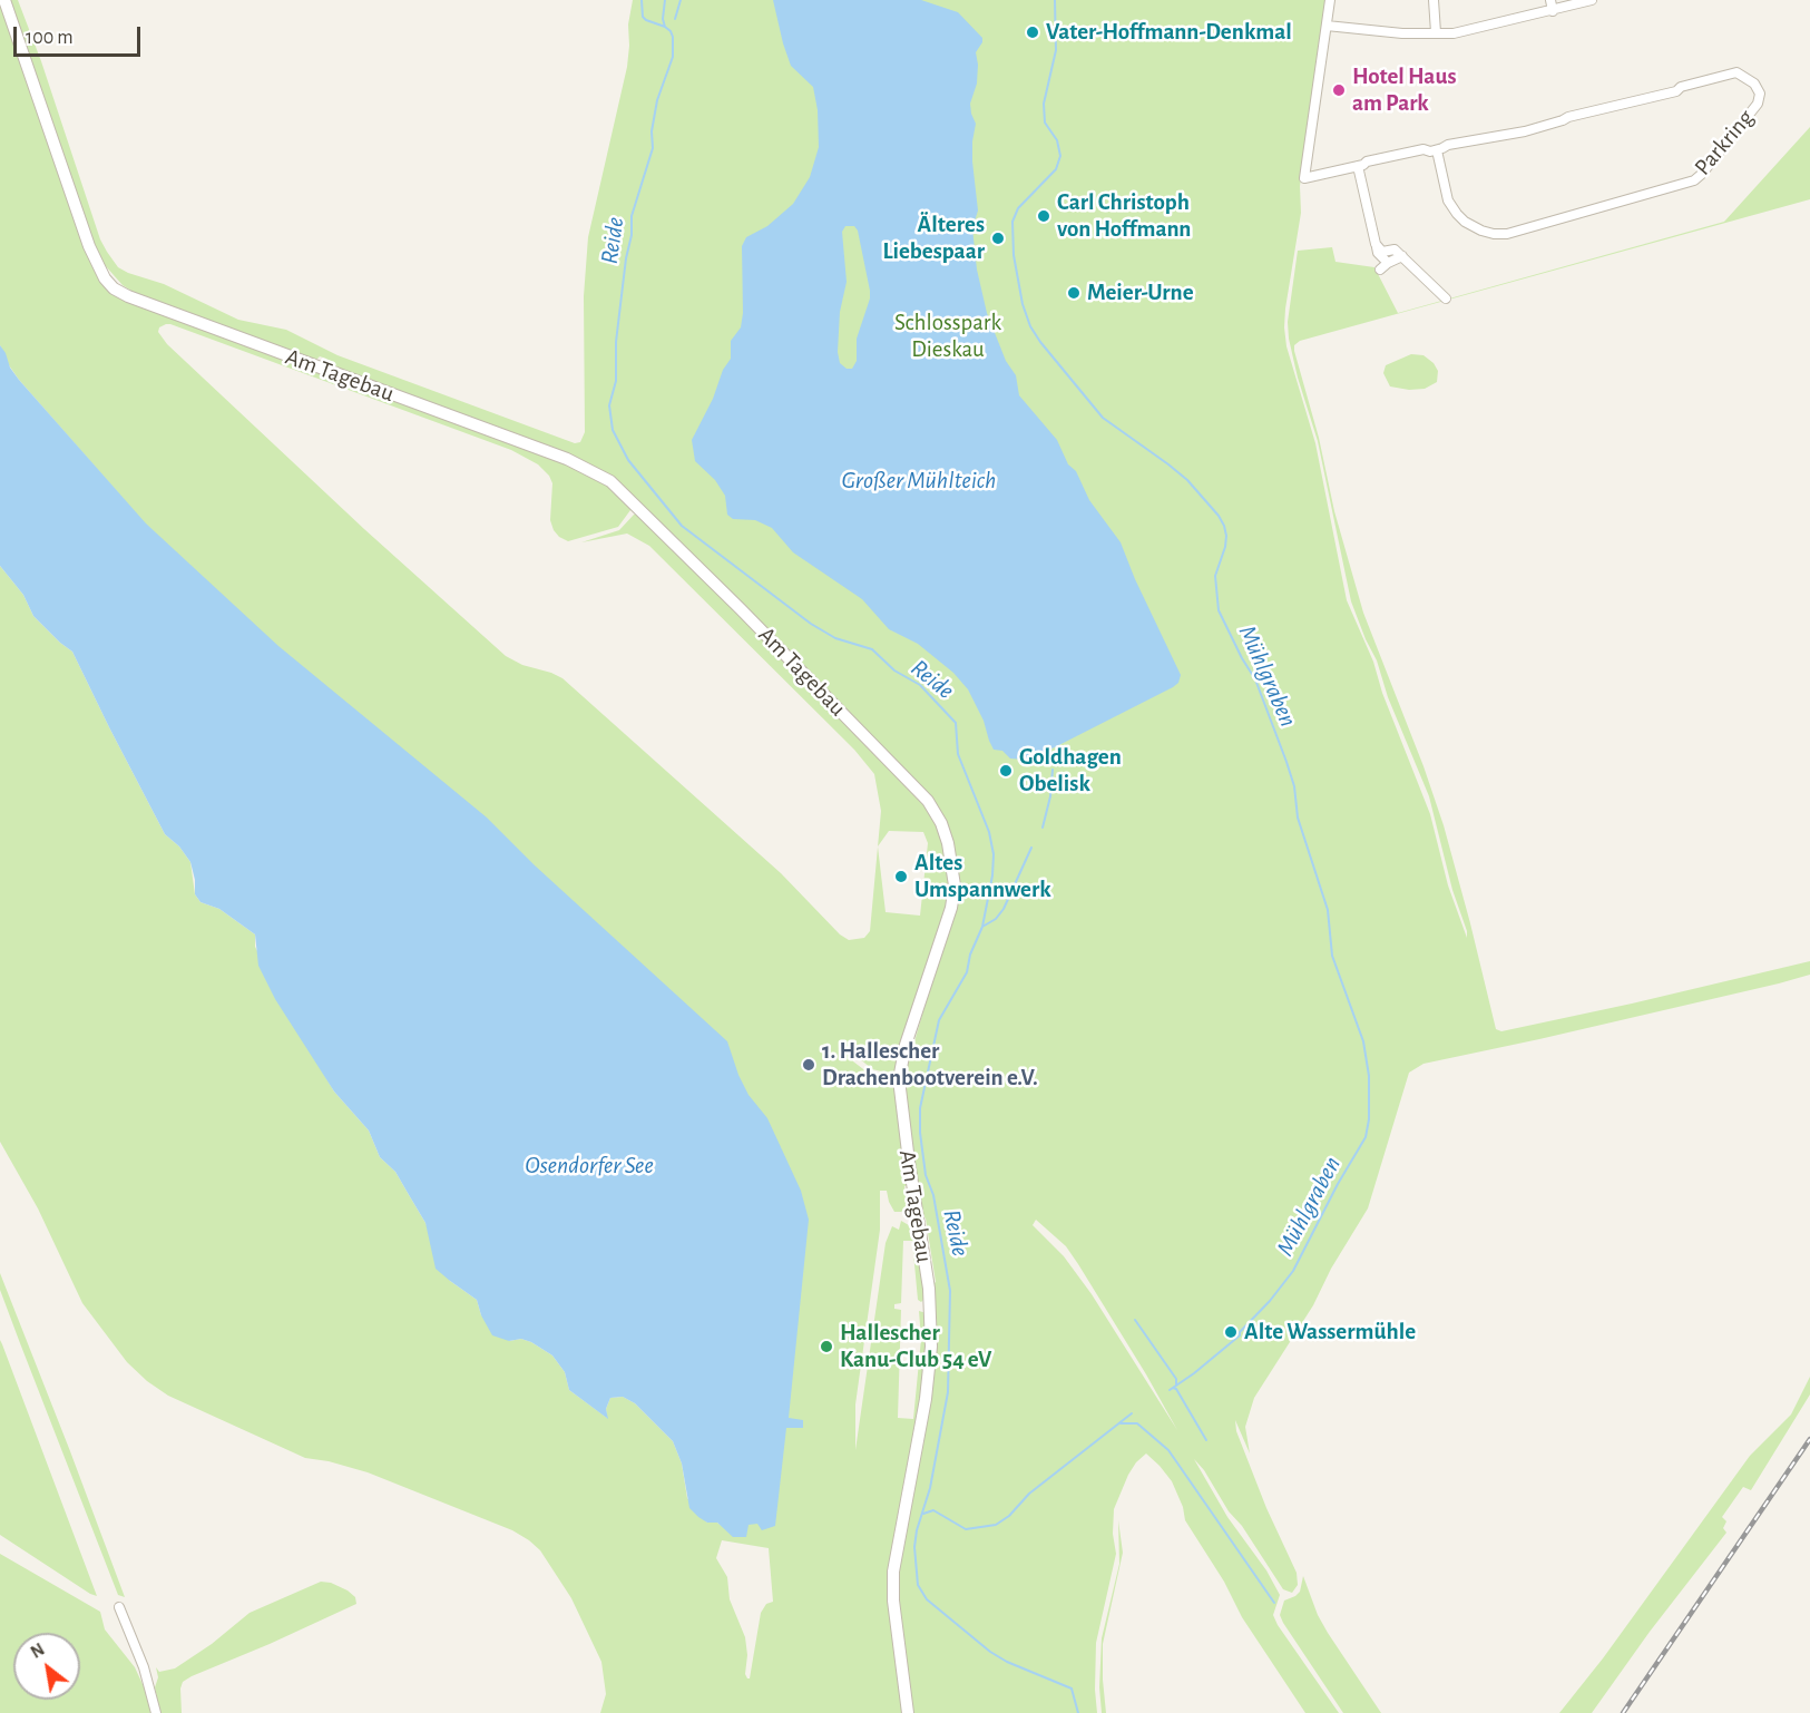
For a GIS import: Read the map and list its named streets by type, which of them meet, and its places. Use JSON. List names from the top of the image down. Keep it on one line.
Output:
{"streets":{"street":["Parkring","Am Tagebau"]},"water":["Reide","Großer Mühlteich","Mühlgraben","Osendorfer See"],"parks":["Schlosspark Dieskau"],"places":["Vater-Hoffmann-Denkmal","Hotel Haus am Park","Carl Christoph von Hoffmann","Älteres Liebespaar","Meier-Urne","Goldhagen Obelisk","Altes Umspannwerk","1. Hallescher Drachenbootverein e.V.","Alte Wassermühle","Hallescher Kanu-Club 54 eV"],"scale_bar":"100 m","north":"top left"}
